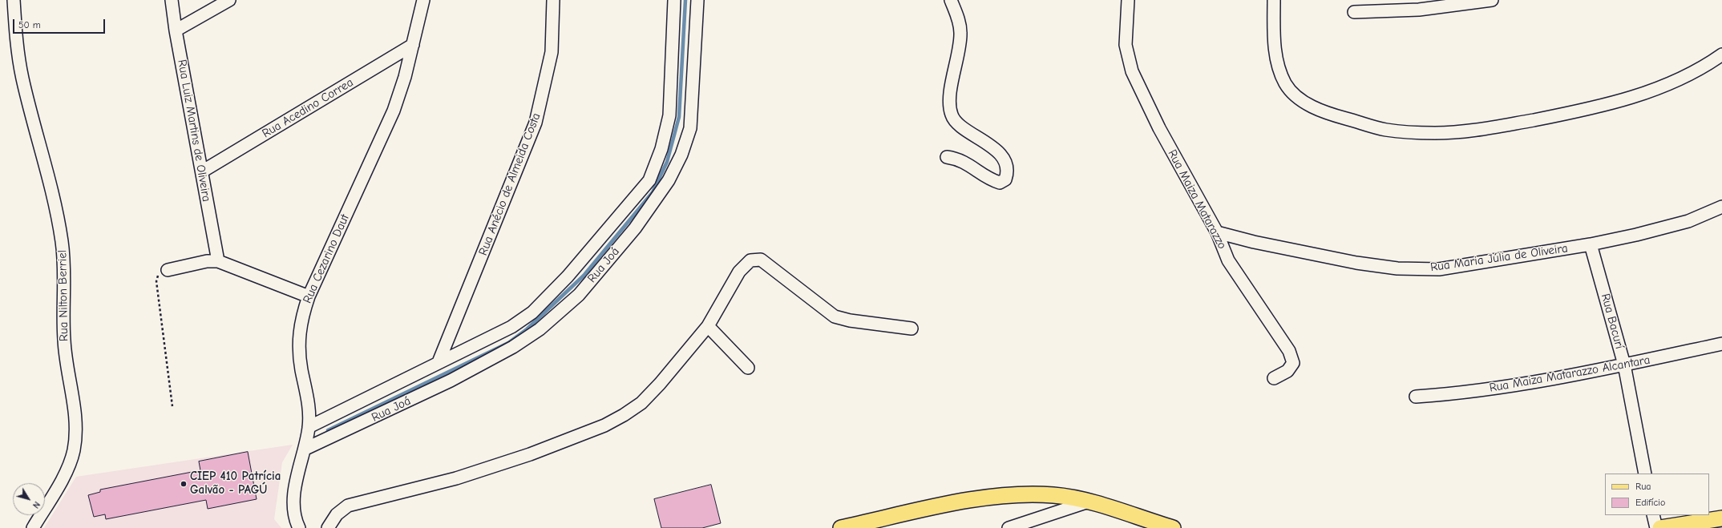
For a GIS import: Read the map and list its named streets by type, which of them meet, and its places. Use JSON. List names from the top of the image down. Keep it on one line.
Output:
{"streets":{"street":["Rua Acedino Correa","Rua Luiz Martins de Oliveira","Rua Anécio de Almeida Costa","Rua Maiza Matarazzo","Rua Maria Júlia de Oliveira","Rua Cezarino Daut","Rua Joá","Rua Nilton Berriel","Rua Bacurí","Rua Maiza Matarazzo Alcantara"]},"crossings":[["Rua Acedino Correa","Rua Luiz Martins de Oliveira"],["Rua Acedino Correa","Rua Cezarino Daut"],["Rua Anécio de Almeida Costa","Rua Joá"],["Rua Maiza Matarazzo","Rua Maria Júlia de Oliveira"],["Rua Maria Júlia de Oliveira","Rua Bacurí"],["Rua Cezarino Daut","Rua Joá"],["Rua Bacurí","Rua Maiza Matarazzo Alcantara"]],"places":["CIEP 410 Patrícia Galvão - PAGÚ"],"legend":["Rua","Edifício"],"scale_bar":"50 m","north":"bottom right"}
